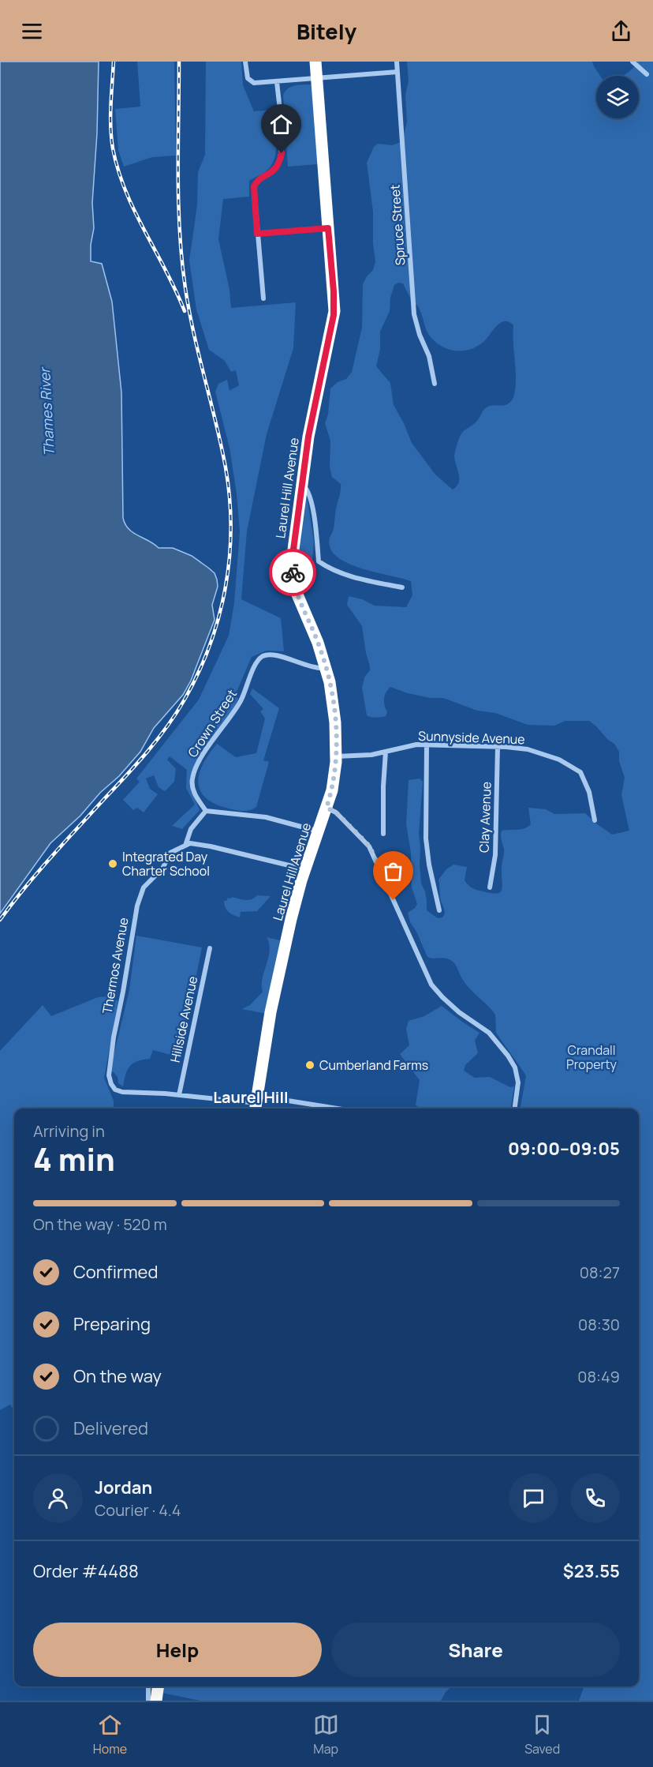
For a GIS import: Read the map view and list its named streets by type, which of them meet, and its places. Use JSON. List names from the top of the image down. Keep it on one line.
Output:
{"streets":{"highway":["Laurel Hill Avenue"],"street":["Spruce Street","Crown Street","Sunnyside Avenue","Clay Avenue","Thermos Avenue","Hillside Avenue"]},"crossings":[["Laurel Hill Avenue","Crown Street"],["Laurel Hill Avenue","Sunnyside Avenue"],["Laurel Hill Avenue","Thermos Avenue"],["Sunnyside Avenue","Clay Avenue"],["Thermos Avenue","Hillside Avenue"]],"districts":["Laurel Hill"],"water":["Thames River"],"parks":["Crandall Property"],"places":["Integrated Day Charter School","Cumberland Farms"],"page":{"header":"Bitely","heading":["4 min","Arriving in","09:00–09:05"],"panel":["Jordan","Courier · 4.4","Order #4488","$23.55"],"bar":"On the way · 520 m","list":[["Confirmed","08:27"],["Preparing","08:30"],["On the way","08:49"],"Delivered"],"buttons":["Help","Share"],"tabs":["Home","Map","Saved"]}}
